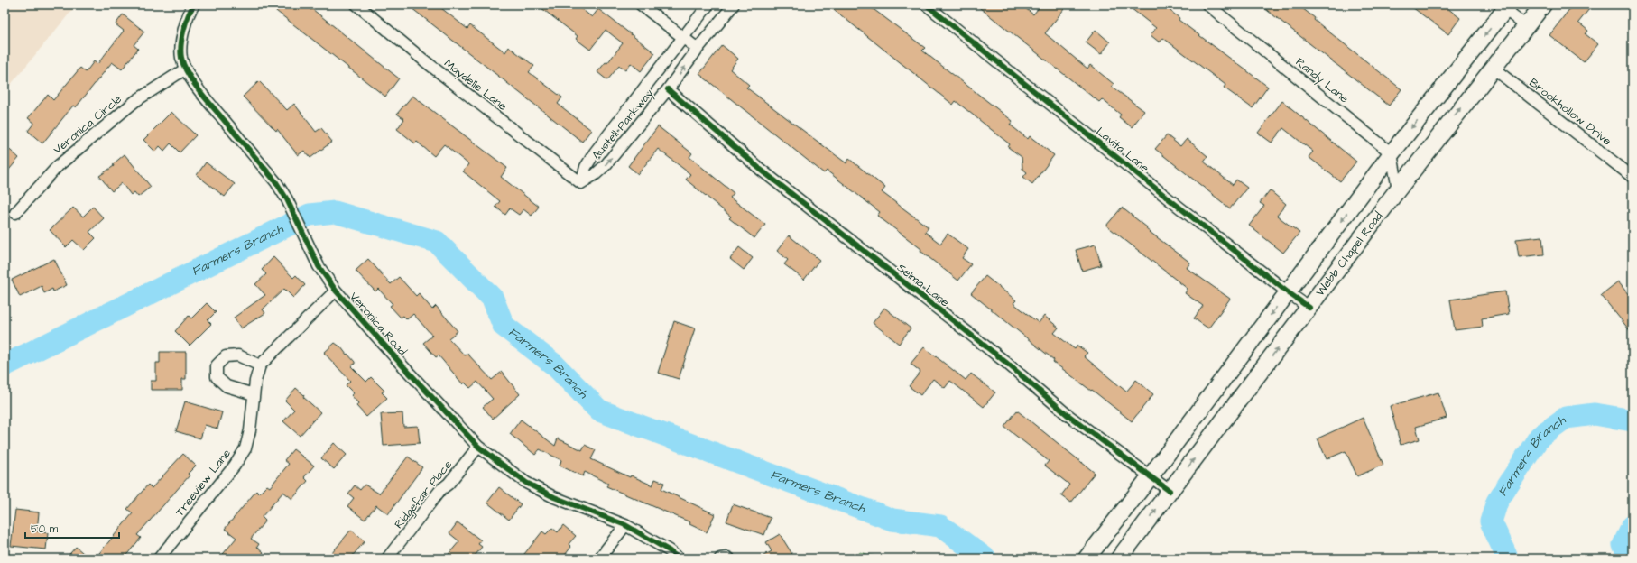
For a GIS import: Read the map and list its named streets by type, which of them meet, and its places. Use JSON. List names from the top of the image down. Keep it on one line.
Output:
{"streets":{"main road":["Webb Chapel Road"],"street":["Randy Lane","Maydelle Lane","Brookhollow Drive","Veronica Circle","Austell Parkway","Lavita Lane","Selma Lane","Veronica Road","Treeview Lane","Ridgefair Place"]},"crossings":[["Maydelle Lane","Austell Parkway"],["Brookhollow Drive","Webb Chapel Road"],["Veronica Circle","Veronica Road"],["Austell Parkway","Selma Lane"],["Lavita Lane","Webb Chapel Road"],["Webb Chapel Road","Selma Lane"],["Veronica Road","Treeview Lane"],["Veronica Road","Ridgefair Place"]],"water":["Farmers Branch"],"scale_bar":"50 m"}
